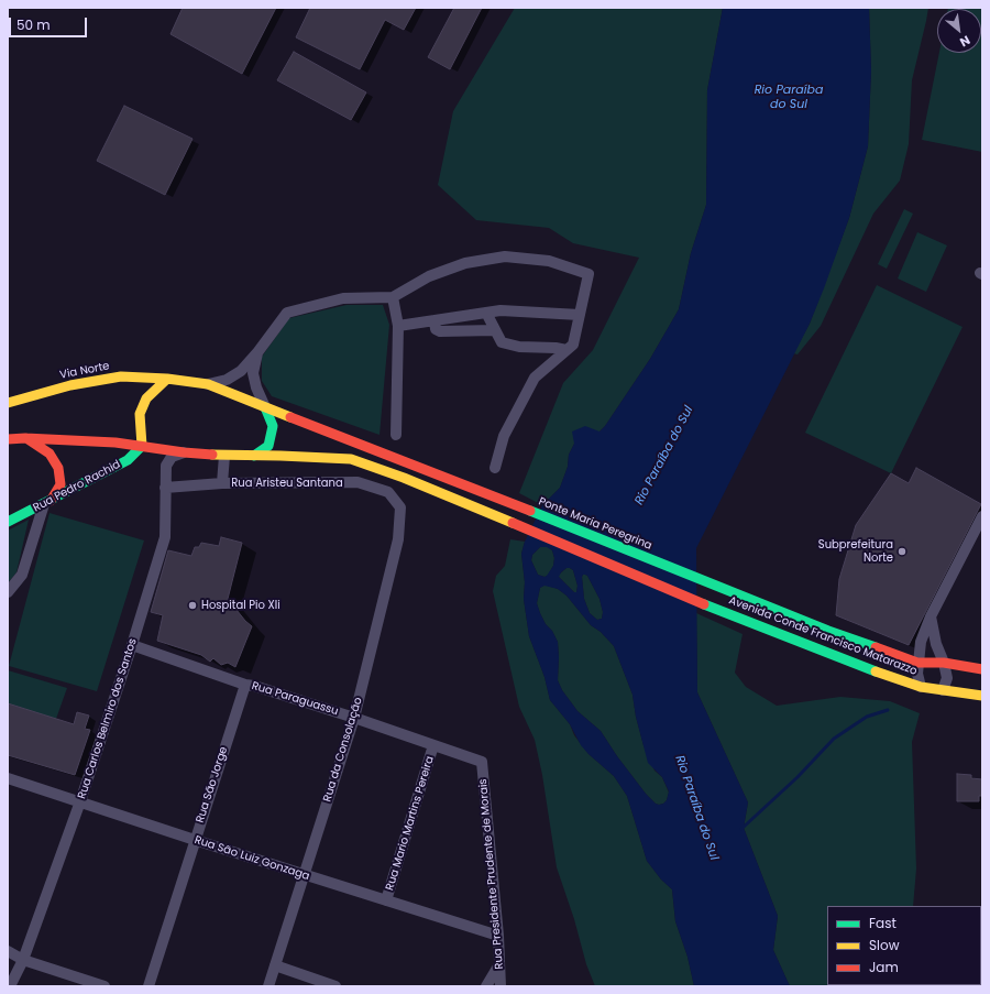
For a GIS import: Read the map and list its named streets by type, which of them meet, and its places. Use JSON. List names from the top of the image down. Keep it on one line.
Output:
{"streets":{"main road":["Via Norte","Rua Pedro Rachid","Ponte Maria Peregrina","Avenida Conde Francisco Matarazzo"],"street":["Rua Aristeu Santana","Rua Paraguassu","Rua Carlos Belmiro dos Santos","Rua da Consolação","Rua São Jorge","Rua Mario Martins Pereira","Rua São Luiz Gonzaga","Rua Presidente Prudente de Morais"]},"crossings":[["Via Norte","Ponte Maria Peregrina"],["Rua Aristeu Santana","Rua Carlos Belmiro dos Santos"],["Rua Aristeu Santana","Rua da Consolação"],["Ponte Maria Peregrina","Avenida Conde Francisco Matarazzo"],["Rua Paraguassu","Rua Carlos Belmiro dos Santos"],["Rua Paraguassu","Rua da Consolação"],["Rua Paraguassu","Rua São Jorge"],["Rua Paraguassu","Rua Mario Martins Pereira"],["Rua Paraguassu","Rua Presidente Prudente de Morais"],["Rua Carlos Belmiro dos Santos","Rua São Luiz Gonzaga"],["Rua da Consolação","Rua São Luiz Gonzaga"],["Rua São Jorge","Rua São Luiz Gonzaga"],["Rua Mario Martins Pereira","Rua São Luiz Gonzaga"],["Rua São Luiz Gonzaga","Rua Presidente Prudente de Morais"]],"water":["Rio Paraíba do Sul"],"places":["Subprefeitura Norte","Hospital Pio XIi"],"legend":["Fast","Slow","Jam"],"scale_bar":"50 m","north":"bottom right"}
